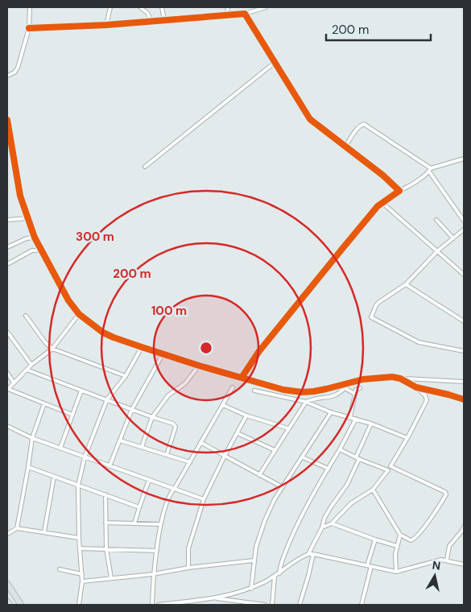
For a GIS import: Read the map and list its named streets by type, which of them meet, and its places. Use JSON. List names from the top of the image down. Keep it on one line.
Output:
{"scale_bar":"200 m","north":"top","rings":["300 m","200 m","100 m"]}
